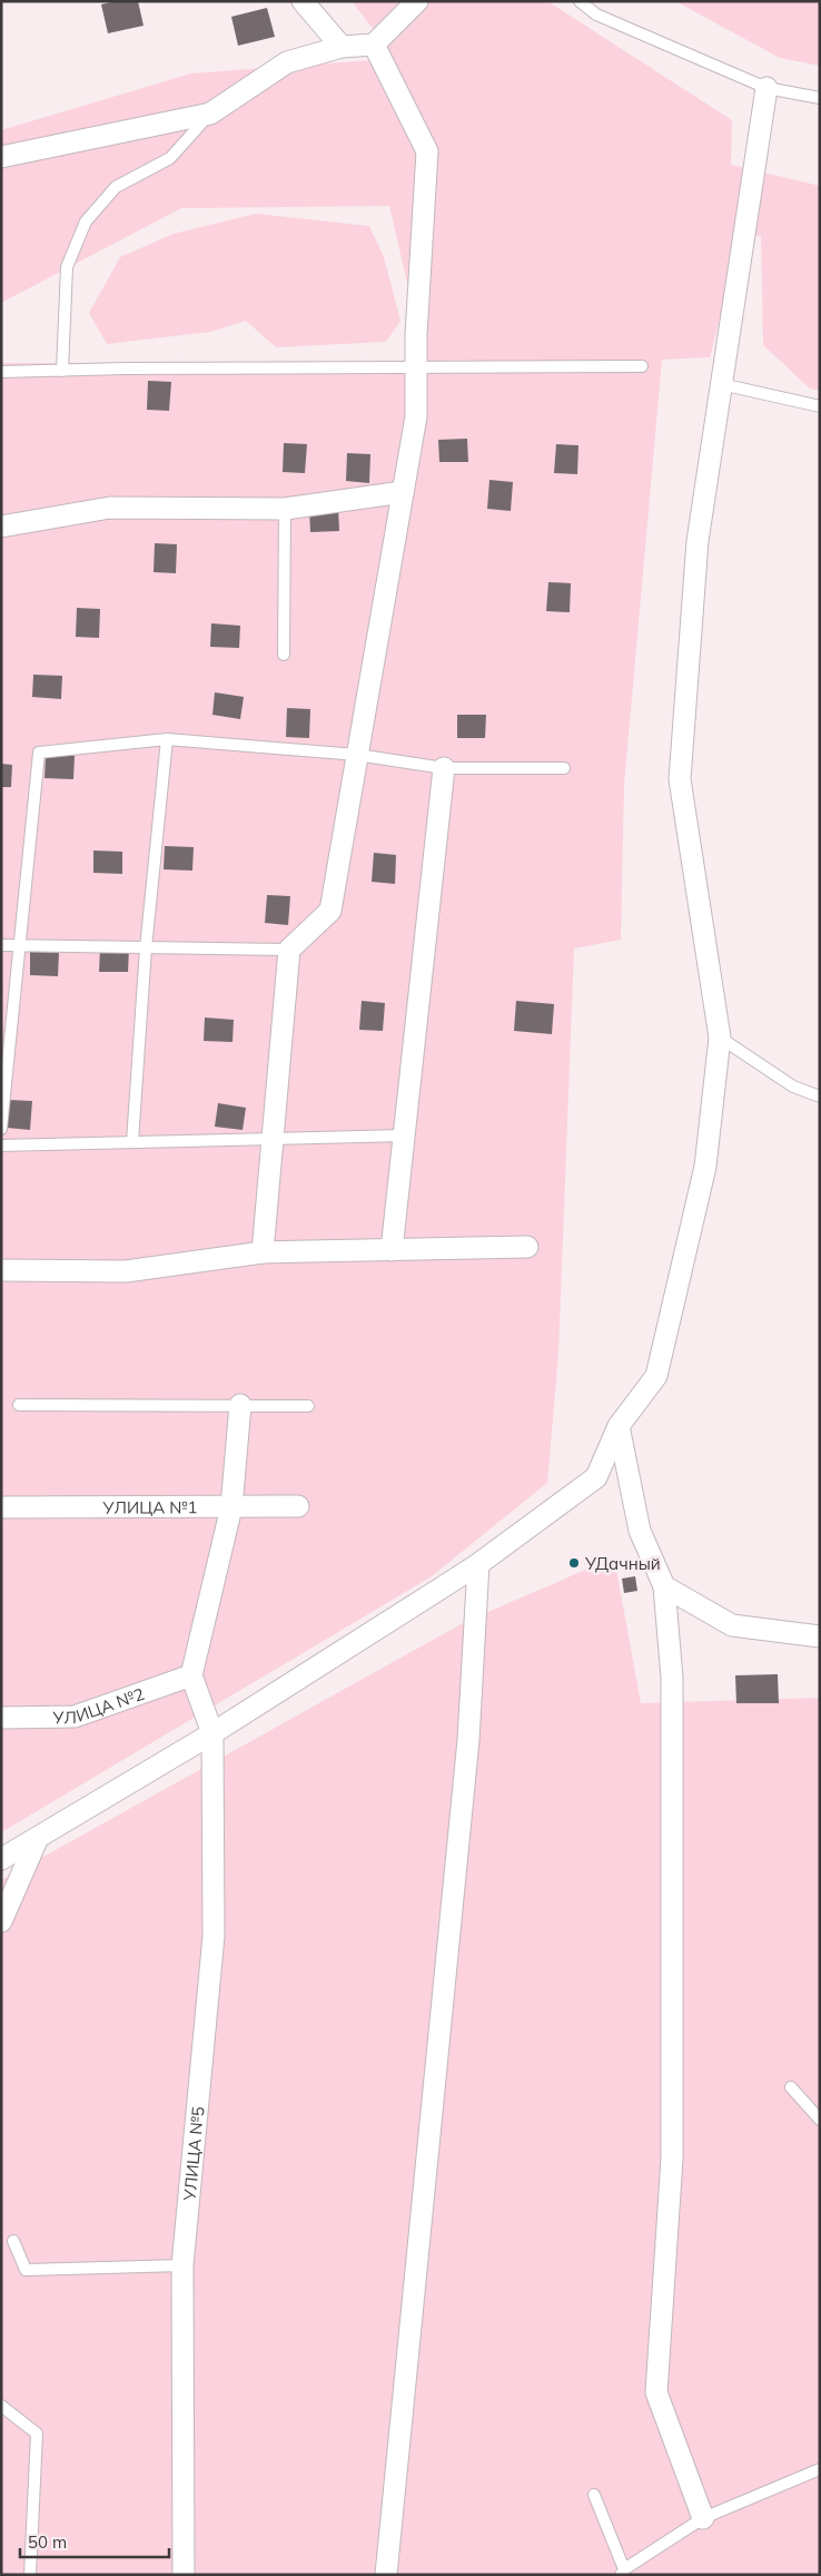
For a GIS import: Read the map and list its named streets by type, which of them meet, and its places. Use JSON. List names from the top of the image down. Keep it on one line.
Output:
{"streets":{"street":["УЛИЦА №1","УЛИЦА №2","УЛИЦА №5"]},"crossings":[["УЛИЦА №2","УЛИЦА №5"]],"places":["УДачный"],"scale_bar":"50 m"}
